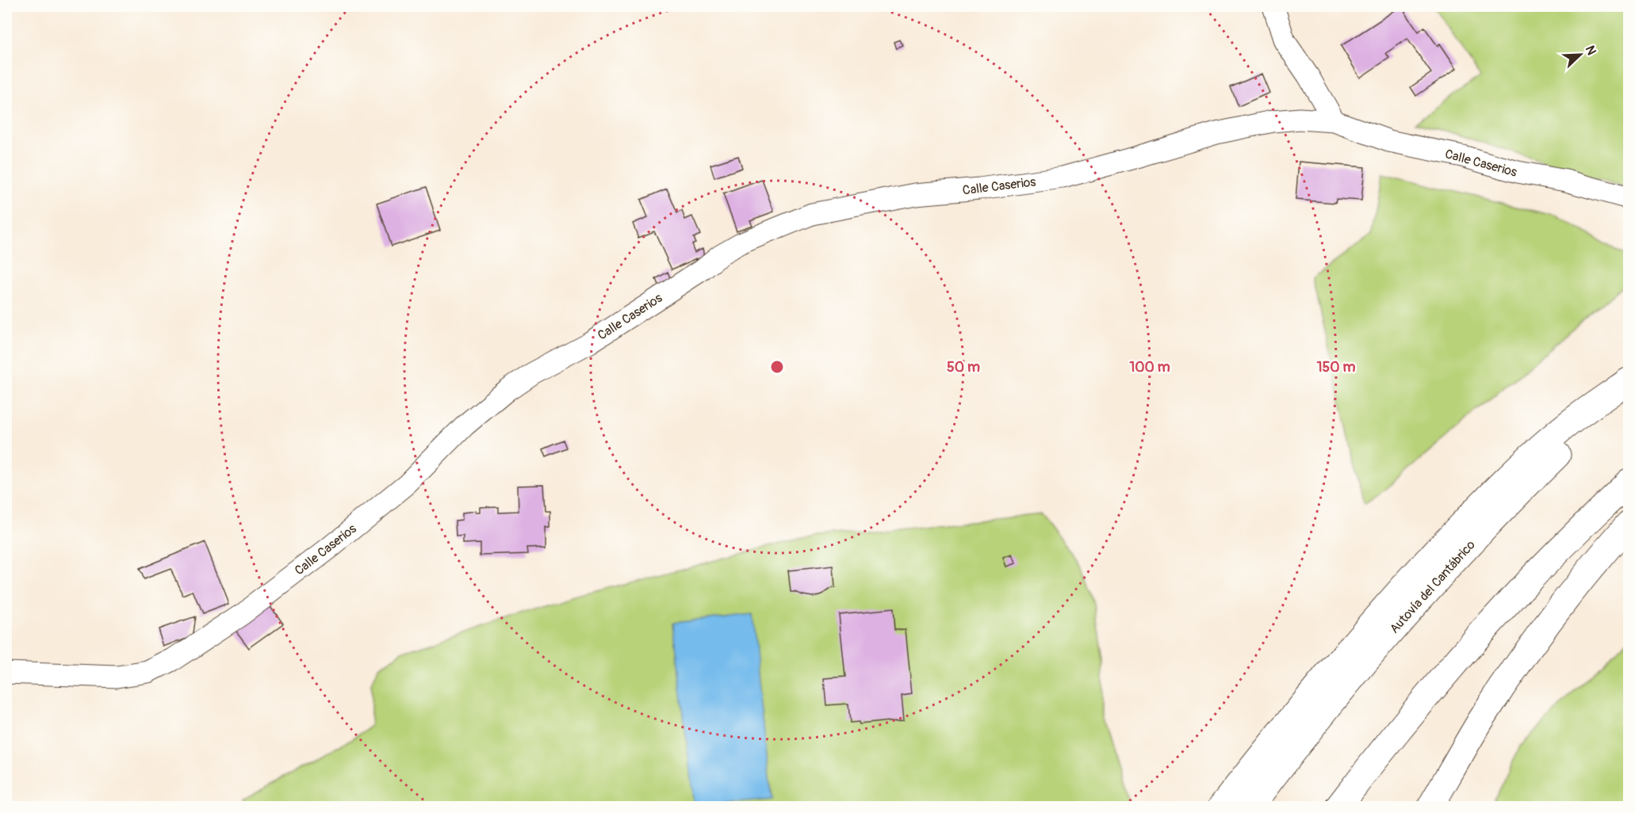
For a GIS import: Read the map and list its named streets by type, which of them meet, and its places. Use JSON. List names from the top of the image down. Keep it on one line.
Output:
{"streets":{"highway":["Autovía del Cantábrico"],"street":["Calle Caserios"]},"north":"top right","rings":["50 m","100 m","150 m"]}
